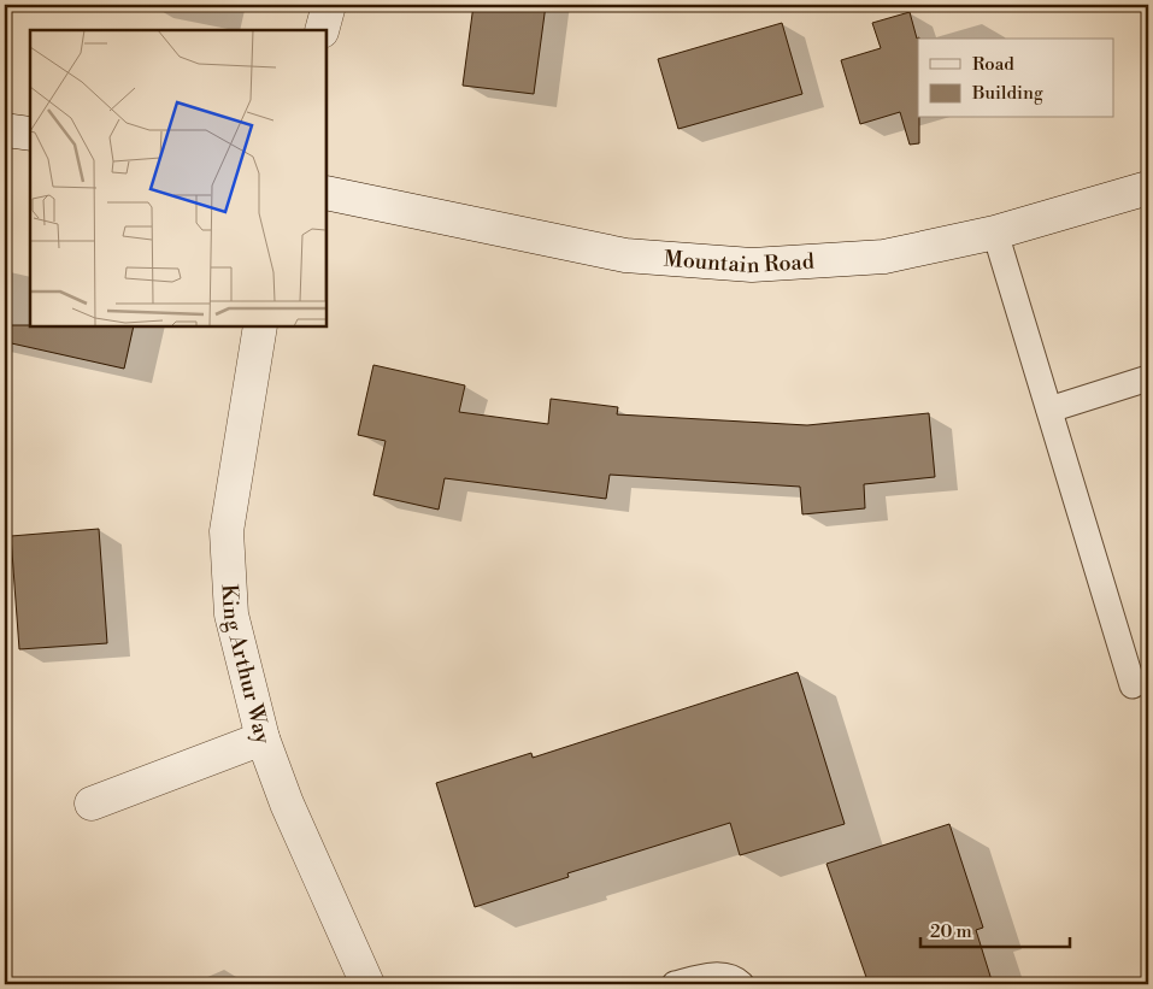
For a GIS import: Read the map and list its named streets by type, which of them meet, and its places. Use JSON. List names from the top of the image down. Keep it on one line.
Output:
{"streets":{"street":["Mountain Road","King Arthur Way"]},"legend":["Road","Building"],"scale_bar":"20 m"}
